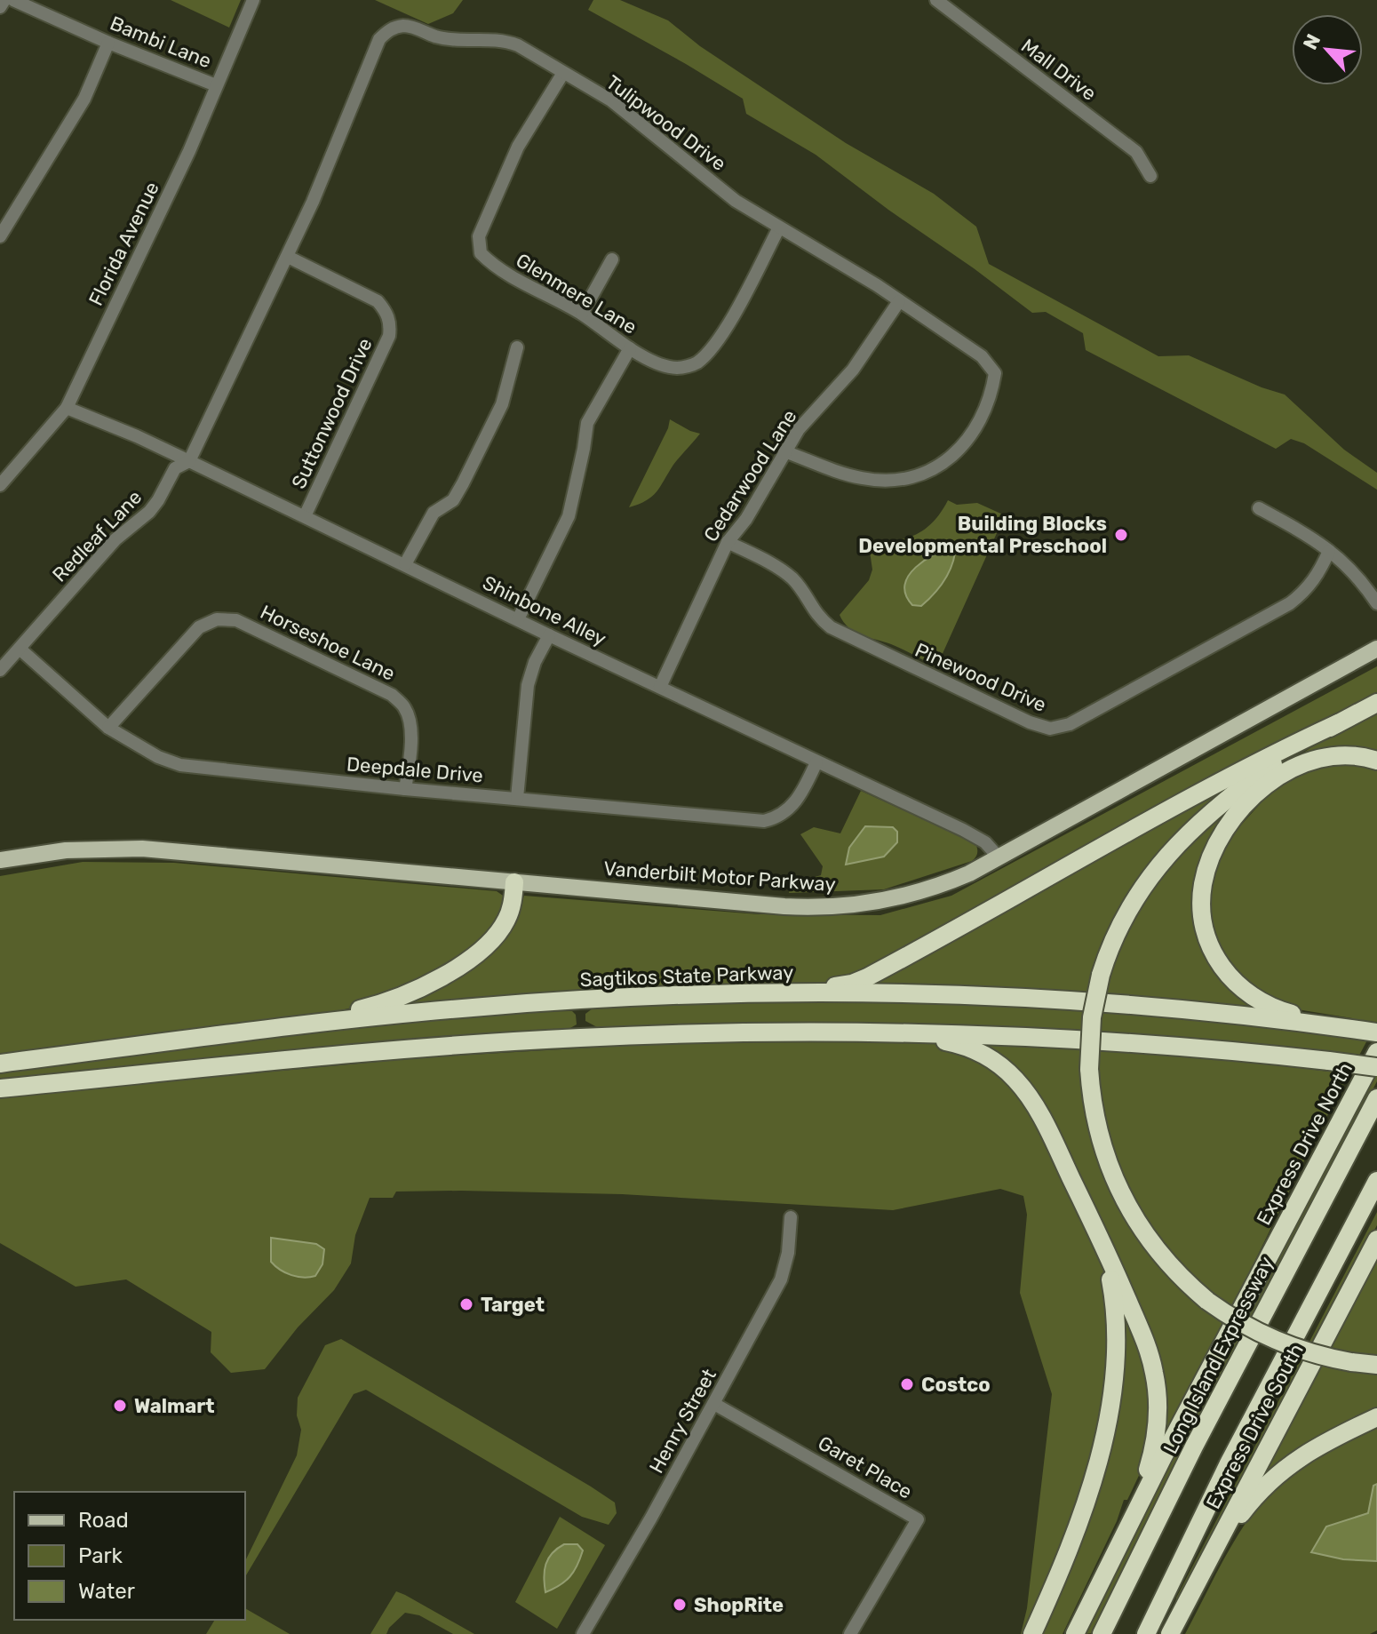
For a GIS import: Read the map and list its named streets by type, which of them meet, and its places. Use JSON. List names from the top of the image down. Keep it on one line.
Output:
{"streets":{"highway":["Sagtikos State Parkway","Express Drive North","Long Island Expressway","Express Drive South"],"main road":["Vanderbilt Motor Parkway"],"street":["Bambi Lane","Mall Drive","Tulipwood Drive","Florida Avenue","Glenmere Lane","Suttonwood Drive","Cedarwood Lane","Redleaf Lane","Shinbone Alley","Horseshoe Lane","Pinewood Drive","Deepdale Drive","Henry Street","Garet Place"]},"crossings":[["Bambi Lane","Florida Avenue"],["Tulipwood Drive","Glenmere Lane"],["Tulipwood Drive","Suttonwood Drive"],["Tulipwood Drive","Cedarwood Lane"],["Tulipwood Drive","Redleaf Lane"],["Tulipwood Drive","Shinbone Alley"],["Florida Avenue","Shinbone Alley"],["Suttonwood Drive","Shinbone Alley"],["Cedarwood Lane","Shinbone Alley"],["Cedarwood Lane","Pinewood Drive"],["Redleaf Lane","Shinbone Alley"],["Redleaf Lane","Deepdale Drive"],["Shinbone Alley","Deepdale Drive"],["Shinbone Alley","Vanderbilt Motor Parkway"],["Horseshoe Lane","Deepdale Drive"],["Henry Street","Garet Place"]],"places":["Building Blocks Developmental Preschool","Target","Costco","Walmart","ShopRite"],"legend":["Road","Park","Water"],"north":"top left"}
